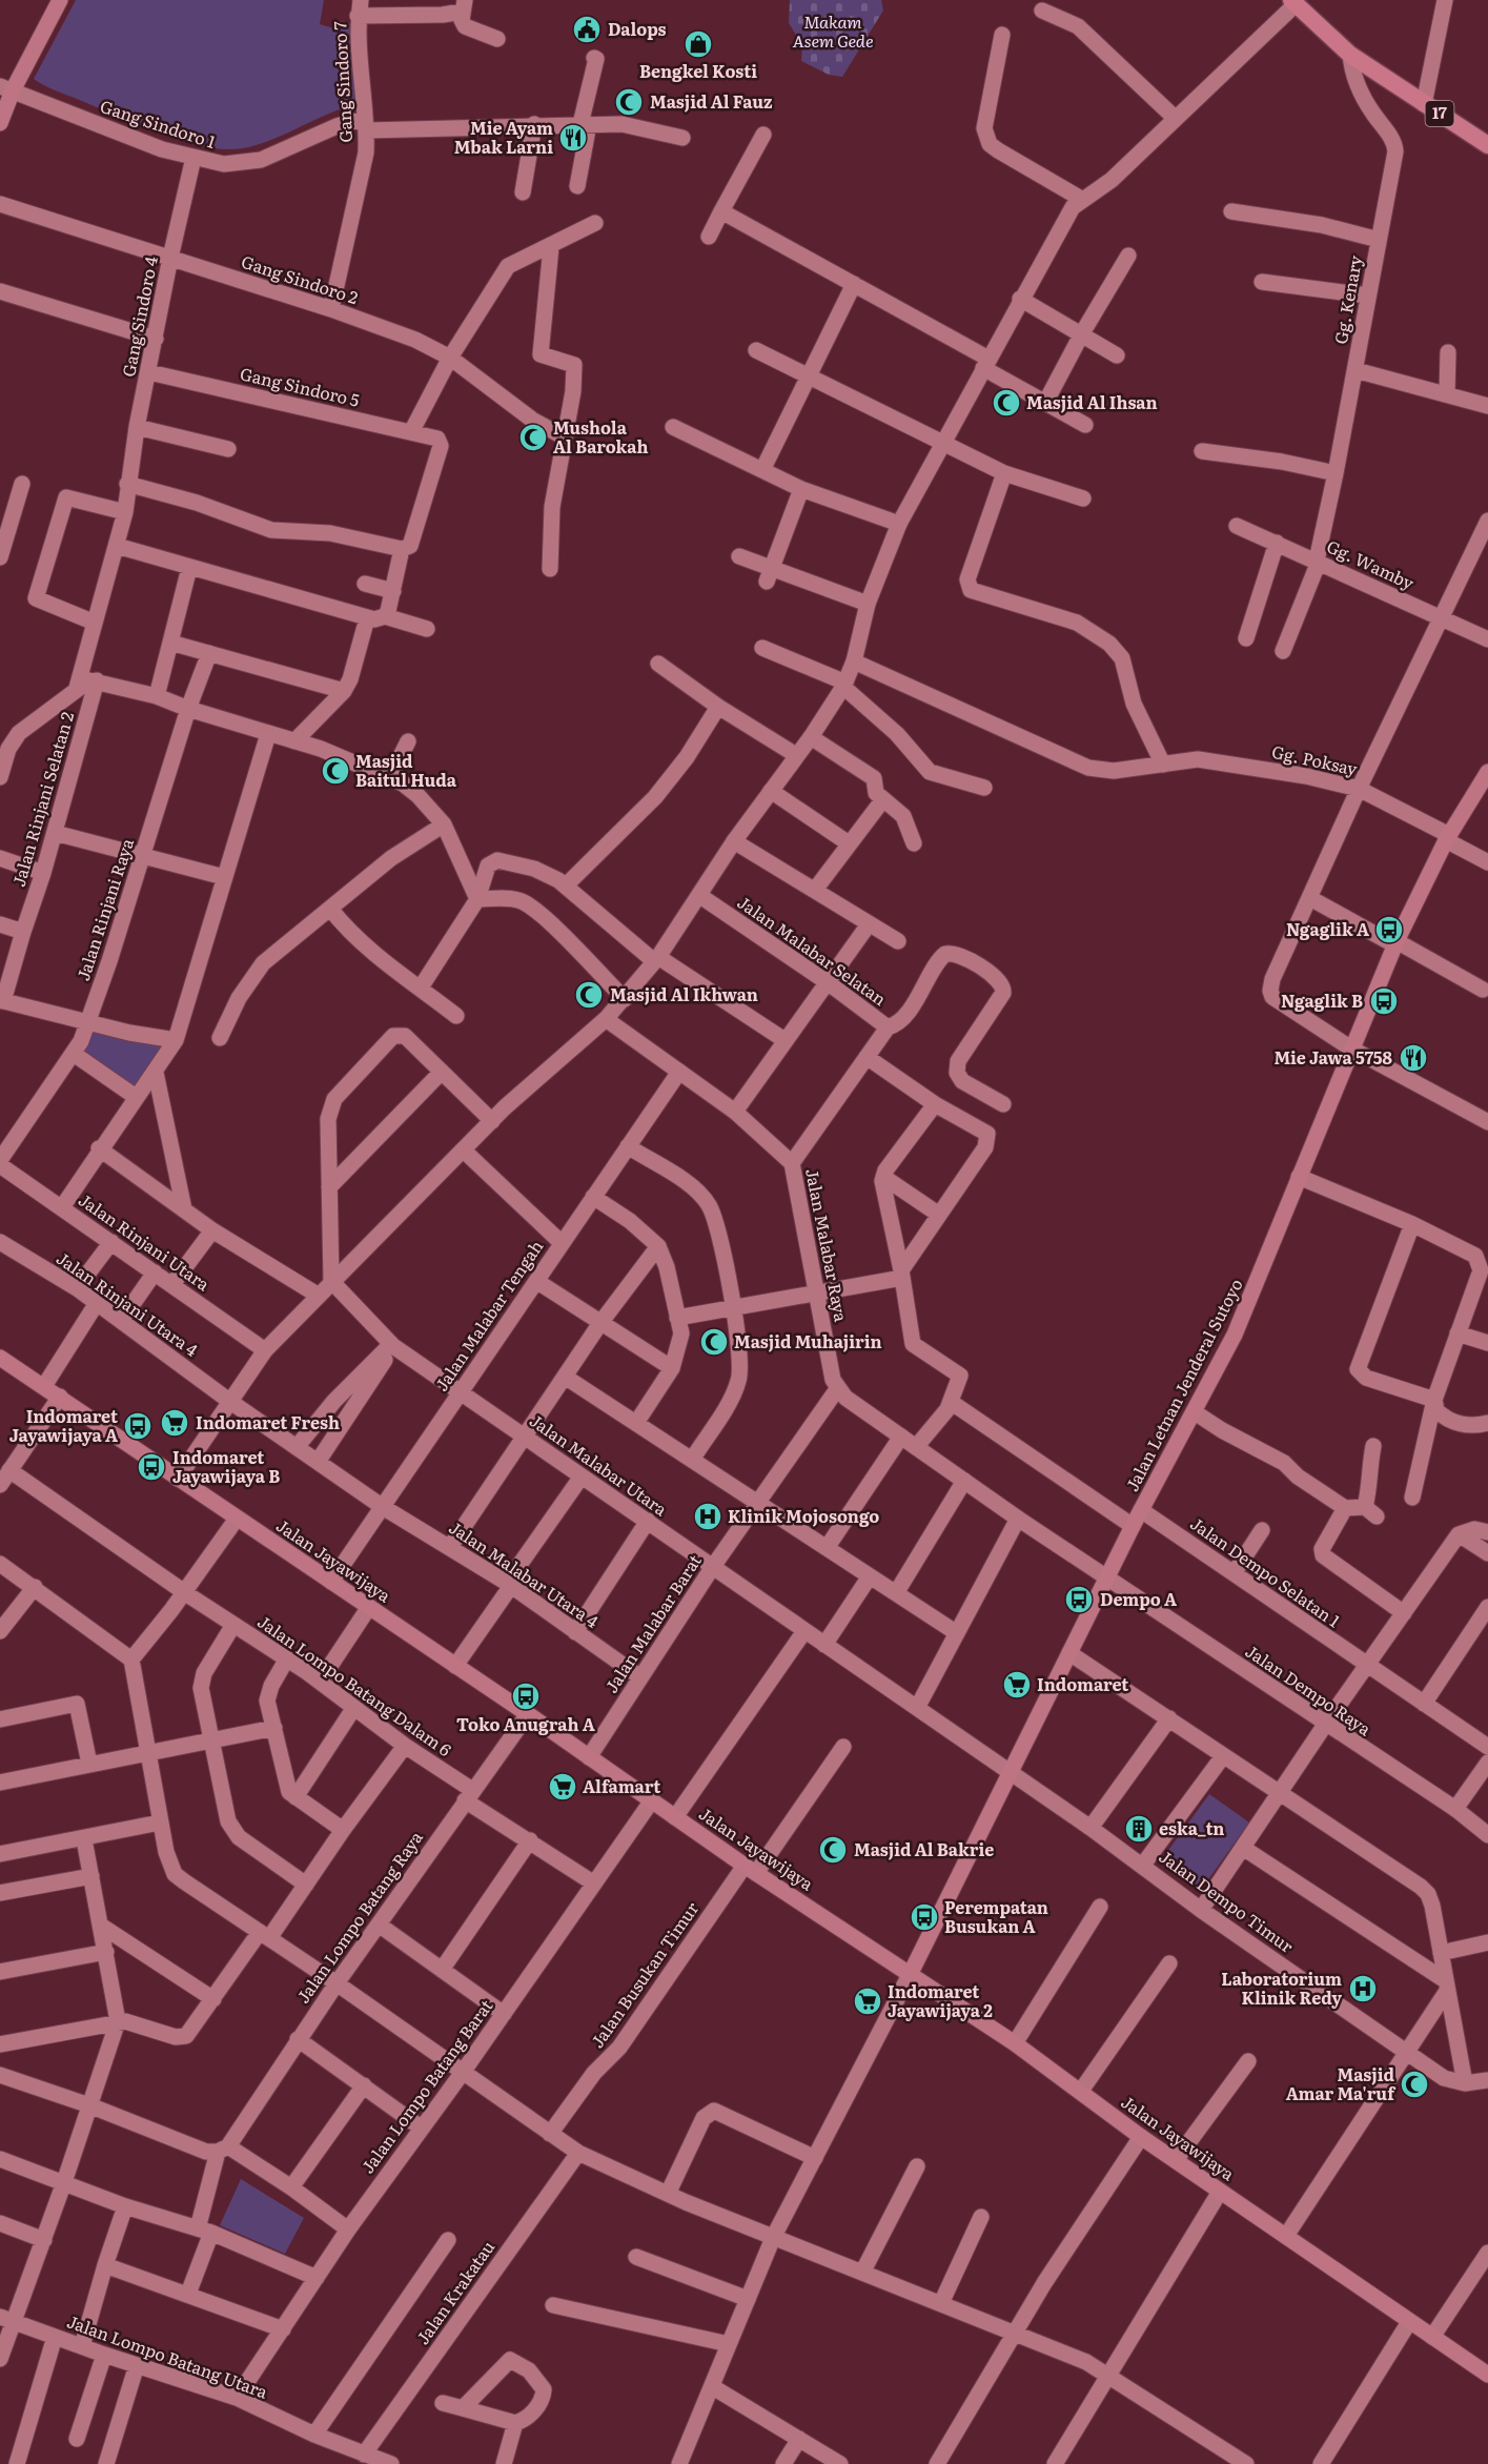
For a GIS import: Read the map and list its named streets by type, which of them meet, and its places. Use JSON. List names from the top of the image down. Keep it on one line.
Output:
{"streets":{"highway":["17"],"main road":["Jalan Letnan Jenderal Sutoyo","Jalan Jayawijaya"],"street":["Gang Sindoro 7","Gang Sindoro 1","Gang Sindoro 2","Gg. Kenary","Gang Sindoro 4","Gang Sindoro 5","Gg. Wamby","Gg. Poksay","Jalan Rinjani Selatan 2","Jalan Rinjani Raya","Jalan Malabar Selatan","Jalan Rinjani Utara","Jalan Malabar Raya","Jalan Rinjani Utara 4","Jalan Malabar Tengah","Jalan Malabar Utara","Jalan Dempo Selatan 1","Jalan Malabar Utara 4","Jalan Malabar Barat","Jalan Lompo Batang Dalam 6","Jalan Dempo Raya","Jalan Dempo Timur","Jalan Lompo Batang Raya","Jalan Busukan Timur","Jalan Lompo Batang Barat","Jalan Krakatau","Jalan Lompo Batang Utara"]},"crossings":[["Gang Sindoro 7","Gang Sindoro 1"],["Gang Sindoro 7","Gang Sindoro 2"],["17","Gg. Kenary"],["Gang Sindoro 1","Gang Sindoro 4"],["Gang Sindoro 2","Gang Sindoro 4"],["Gg. Kenary","Gg. Wamby"],["Gang Sindoro 4","Gang Sindoro 5"],["Gg. Poksay","Jalan Letnan Jenderal Sutoyo"],["Jalan Malabar Selatan","Jalan Malabar Raya"],["Jalan Malabar Raya","Jalan Malabar Tengah"],["Jalan Malabar Raya","Jalan Malabar Barat"],["Jalan Rinjani Utara 4","Jalan Malabar Utara 4"],["Jalan Malabar Tengah","Jalan Malabar Utara"],["Jalan Malabar Tengah","Jalan Jayawijaya"],["Jalan Malabar Tengah","Jalan Malabar Utara 4"],["Jalan Letnan Jenderal Sutoyo","Jalan Malabar Utara"],["Jalan Letnan Jenderal Sutoyo","Jalan Jayawijaya"],["Jalan Letnan Jenderal Sutoyo","Jalan Dempo Selatan 1"],["Jalan Letnan Jenderal Sutoyo","Jalan Dempo Raya"],["Jalan Letnan Jenderal Sutoyo","Jalan Dempo Timur"],["Jalan Malabar Utara","Jalan Malabar Barat"],["Jalan Malabar Utara","Jalan Dempo Timur"],["Jalan Jayawijaya","Jalan Malabar Barat"],["Jalan Jayawijaya","Jalan Lompo Batang Raya"],["Jalan Jayawijaya","Jalan Busukan Timur"],["Jalan Jayawijaya","Jalan Lompo Batang Barat"],["Jalan Malabar Utara 4","Jalan Malabar Barat"],["Jalan Lompo Batang Dalam 6","Jalan Lompo Batang Raya"],["Jalan Lompo Batang Dalam 6","Jalan Lompo Batang Barat"],["Jalan Lompo Batang Barat","Jalan Lompo Batang Utara"],["Jalan Krakatau","Jalan Lompo Batang Utara"]],"parks":["Makam Asem Gede"],"places":{"public building":["Dalops"],"shop":["Bengkel Kosti"],"mosque":["Masjid Al Fauz","Masjid Al Ihsan","Mushola Al Barokah","Masjid Baitul Huda","Masjid Al Ikhwan","Masjid Muhajirin","Masjid Al Bakrie","Masjid Amar Ma'ruf"],"restaurant":["Mie Ayam Mbak Larni","Mie Jawa 5758"],"bus stop":["Ngaglik A","Ngaglik B","Indomaret Jayawijaya A","Indomaret Jayawijaya B","Dempo A","Toko Anugrah A","Perempatan Busukan A"],"supermarket":["Indomaret Fresh","Indomaret","Alfamart","Indomaret Jayawijaya 2"],"hospital":["Klinik Mojosongo","Laboratorium Klinik Redy"],"building":["eska_tn"]}}
